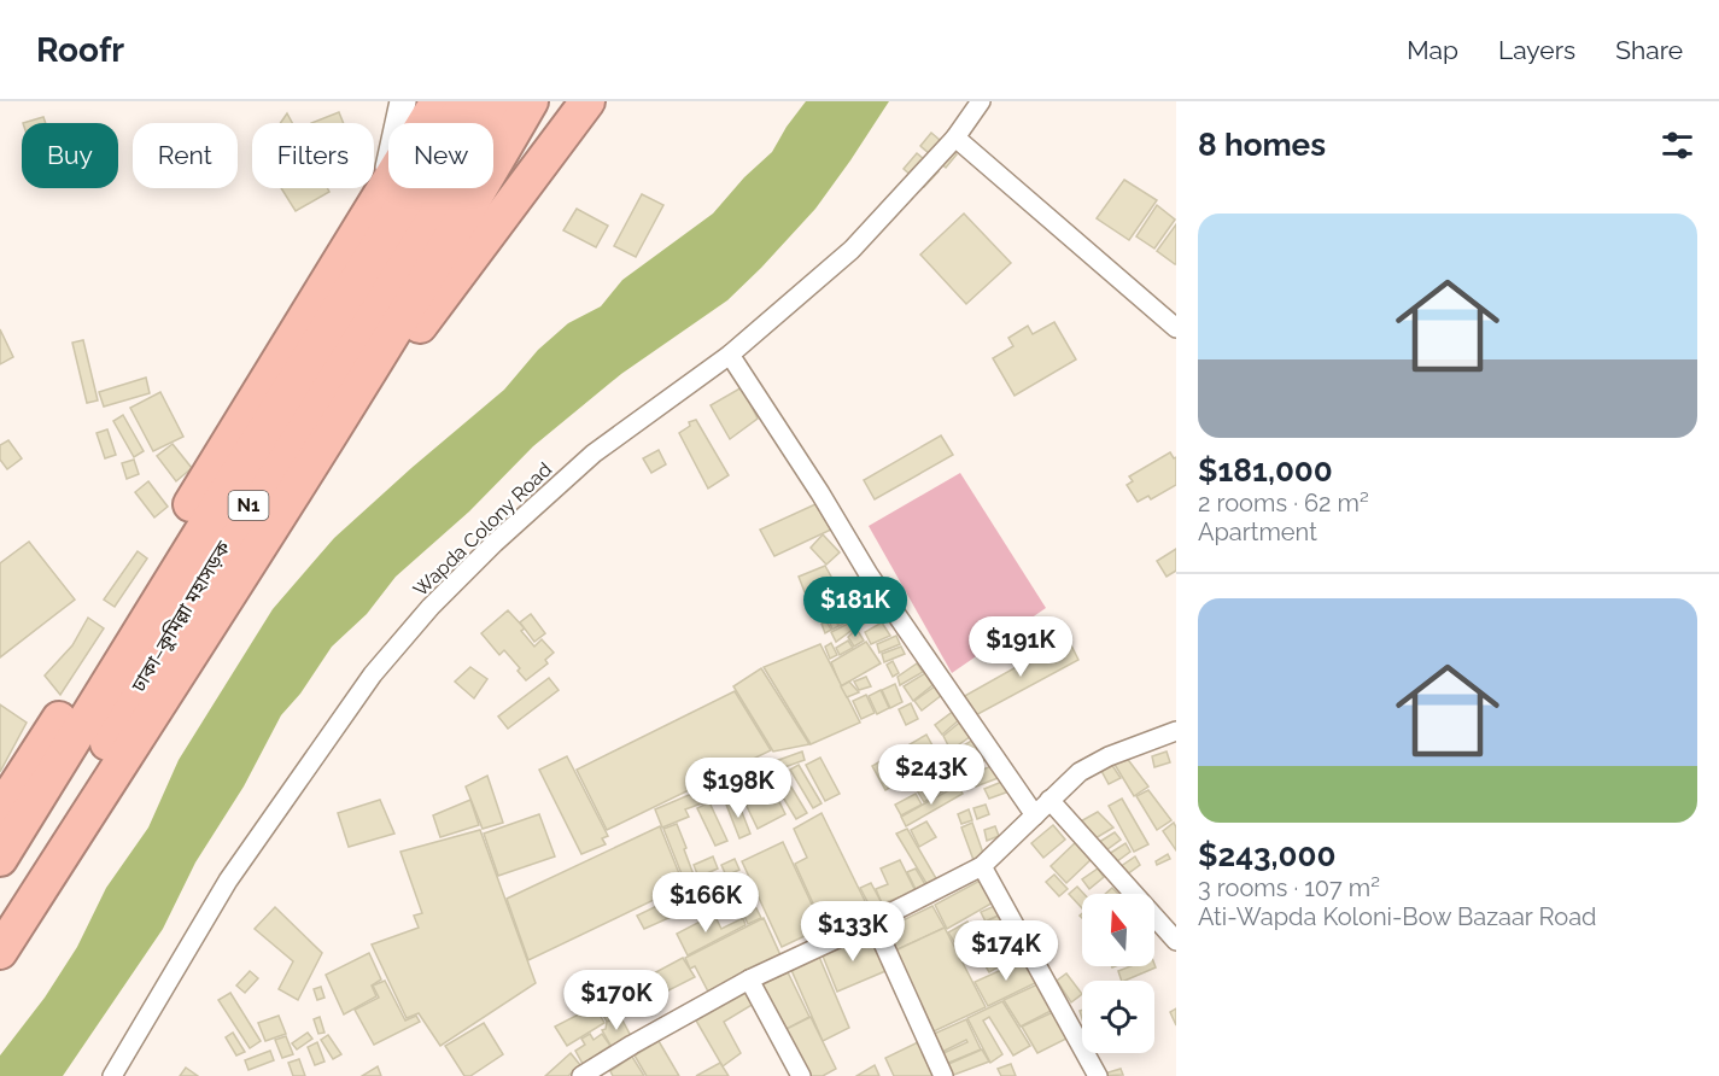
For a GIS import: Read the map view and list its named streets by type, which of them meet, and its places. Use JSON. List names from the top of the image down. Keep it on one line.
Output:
{"streets":{"highway":["N1","ঢাকা–কুমিল্লা মহাসড়ক"],"street":["Wapda Colony Road"]},"north":"top","page":{"header":"Roofr","nav":["Map","Layers","Share"],"heading":"8 homes","chip":["Buy","Rent","Filters","New"],"list":[{"name":"$181,000","note":"2 rooms · 62 m² · Apartment"},{"name":"$243,000","note":"3 rooms · 107 m² · Ati-Wapda Koloni-Bow Bazaar Road"}],"price":["$181K","$191K","$243K","$198K","$166K","$133K","$174K","$170K"]}}
